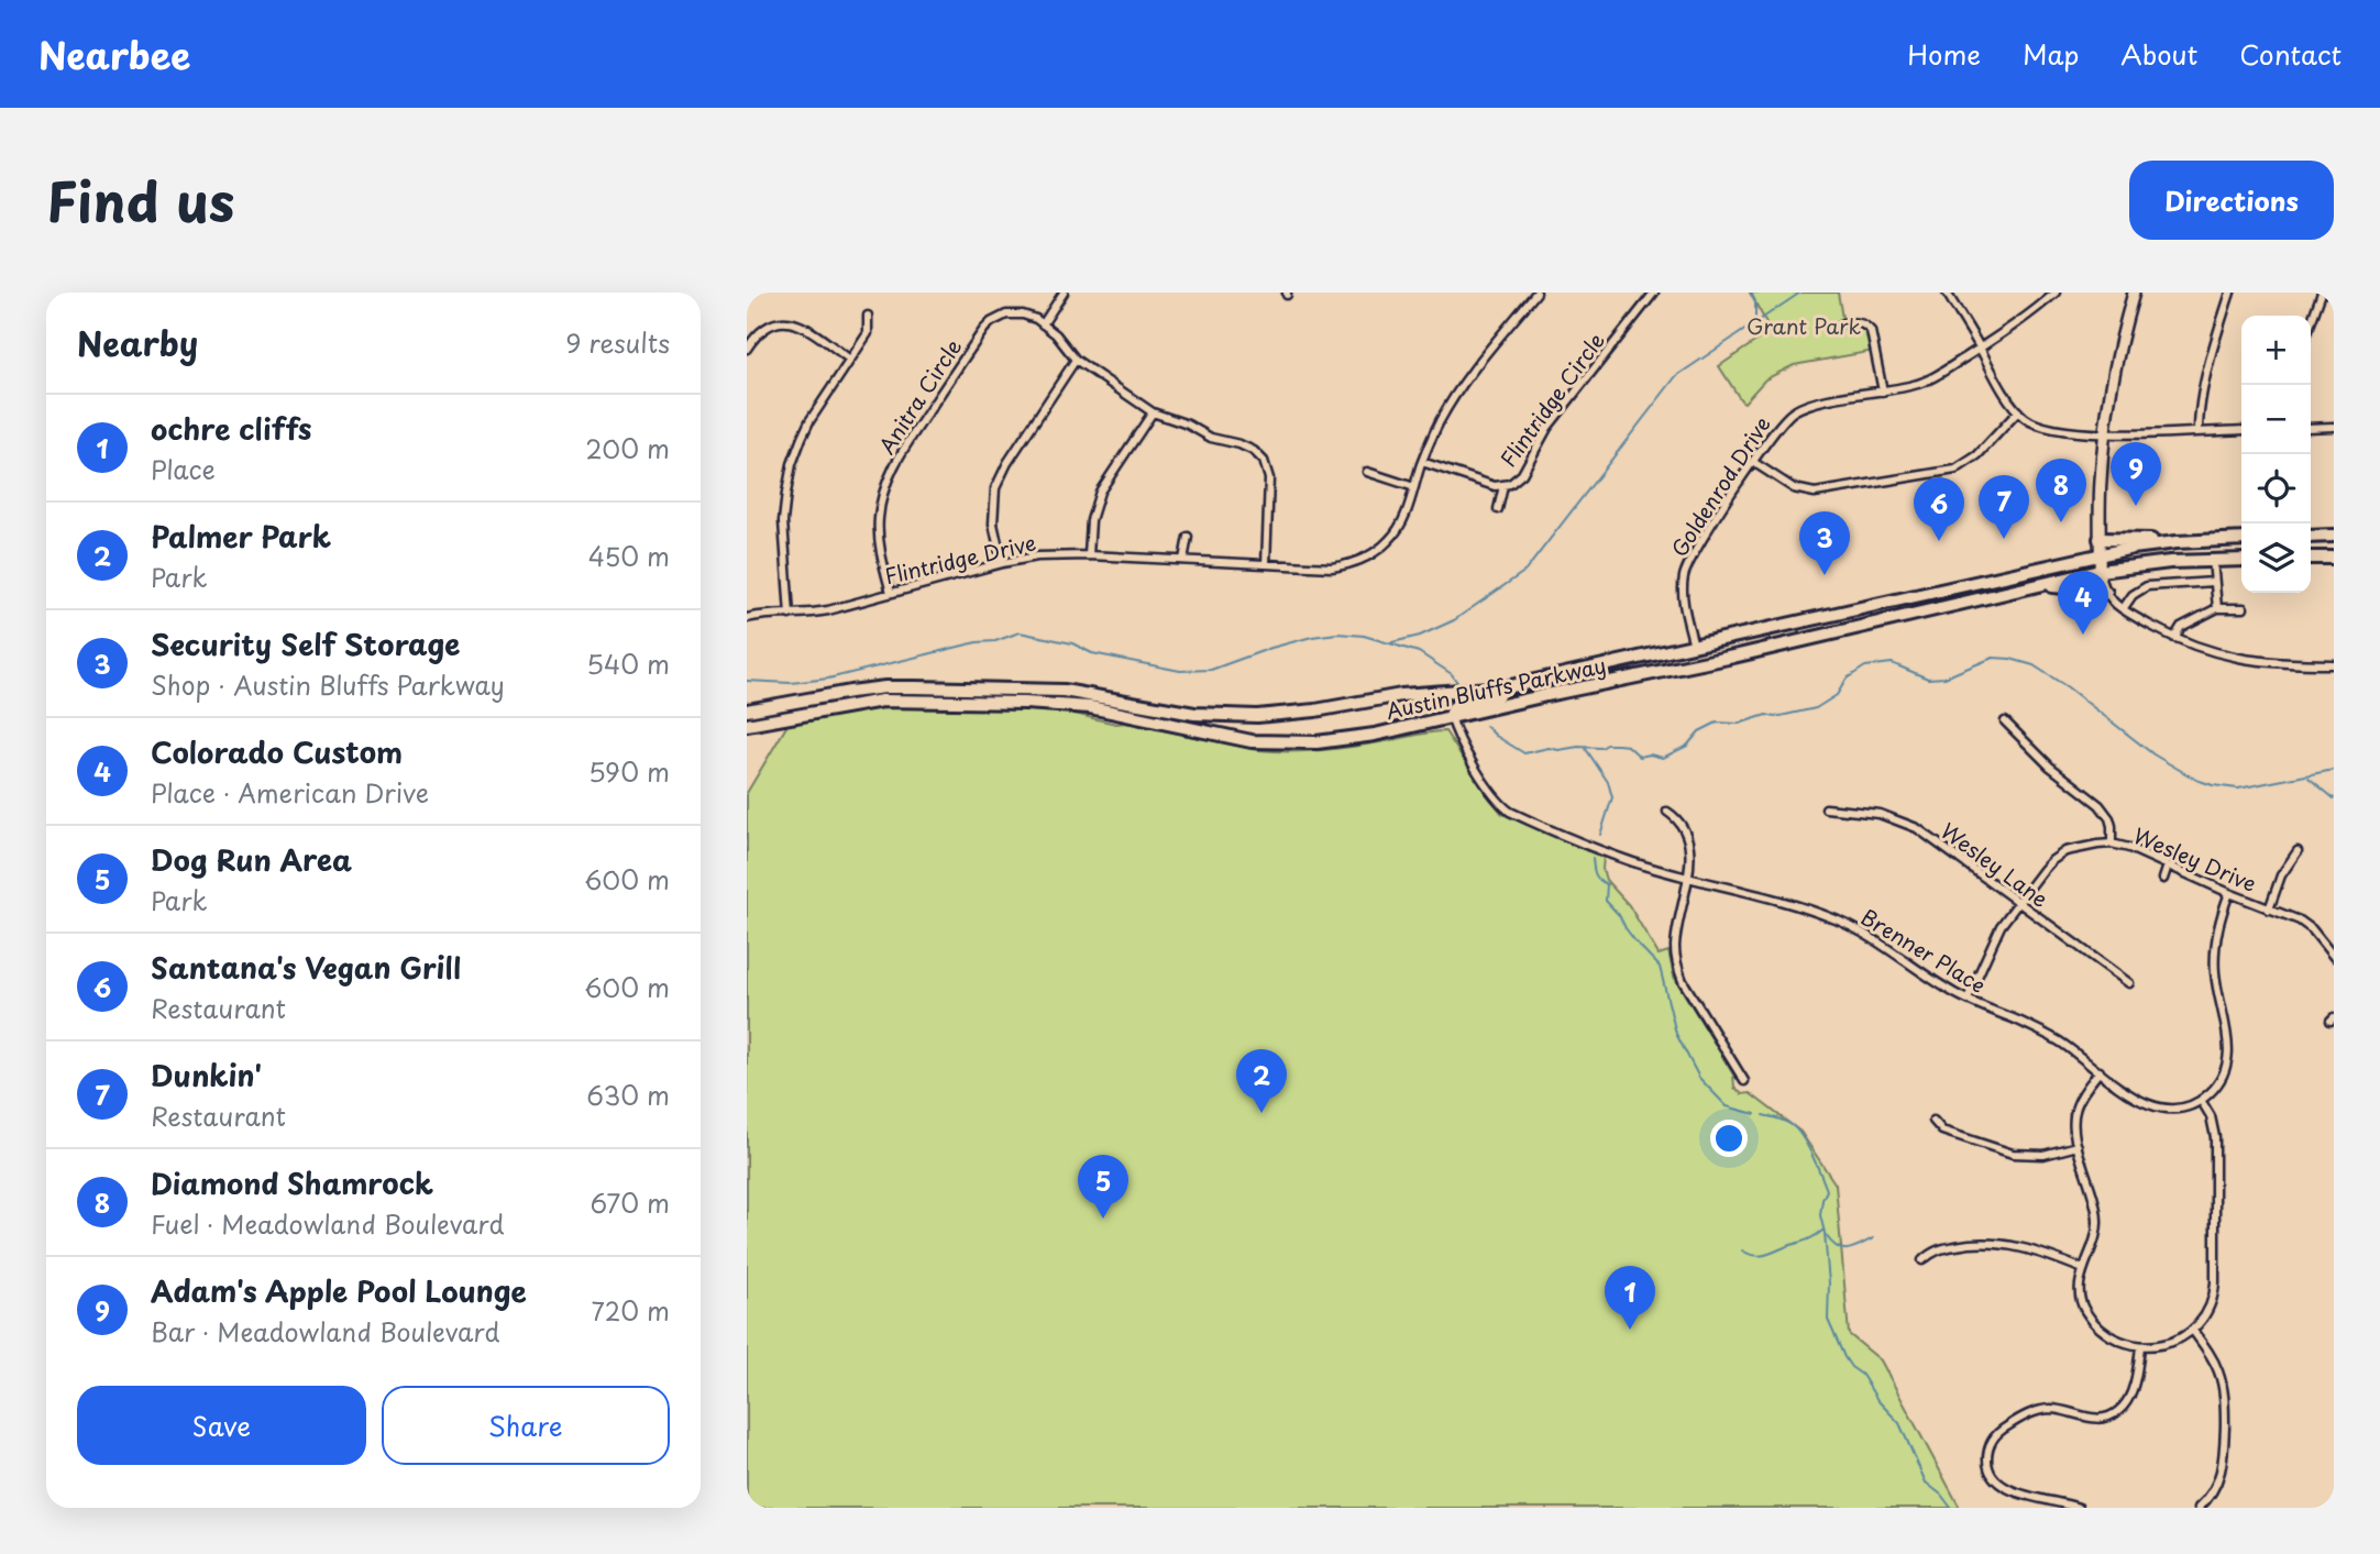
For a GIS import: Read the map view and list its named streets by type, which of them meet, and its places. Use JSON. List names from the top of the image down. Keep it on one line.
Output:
{"streets":{"main road":["Austin Bluffs Parkway"],"street":["Anitra Circle","Flintridge Circle","Goldenrod Drive","Flintridge Drive","Wesley Drive","Wesley Lane","Brenner Place"]},"crossings":[["Anitra Circle","Flintridge Drive"],["Flintridge Circle","Flintridge Drive"],["Goldenrod Drive","Austin Bluffs Parkway"],["Austin Bluffs Parkway","Brenner Place"],["Wesley Drive","Wesley Lane"],["Wesley Drive","Brenner Place"]],"parks":["Grant Park"],"page":{"header":"Nearbee","nav":["Home","Map","About","Contact"],"title":"Find us","buttons":["Directions",["Save","Share"]],"heading":["Nearby","9 results"],"map_buttons":["+","−"],"list":[{"mark":"1","name":"ochre cliffs","note":"Place","value":"200 m"},{"mark":"2","name":"Palmer Park","note":"Park","value":"450 m"},{"mark":"3","name":"Security Self Storage","note":"Shop · Austin Bluffs Parkway","value":"540 m"},{"mark":"4","name":"Colorado Custom","note":"Place · American Drive","value":"590 m"},{"mark":"5","name":"Dog Run Area","note":"Park","value":"600 m"},{"mark":"6","name":"Santana's Vegan Grill","note":"Restaurant","value":"600 m"},{"mark":"7","name":"Dunkin'","note":"Restaurant","value":"630 m"},{"mark":"8","name":"Diamond Shamrock","note":"Fuel · Meadowland Boulevard","value":"670 m"},{"mark":"9","name":"Adam's Apple Pool Lounge","note":"Bar · Meadowland Boulevard","value":"720 m"}],"pins":["9","8","7","6","3","4","2","5","1"]}}
